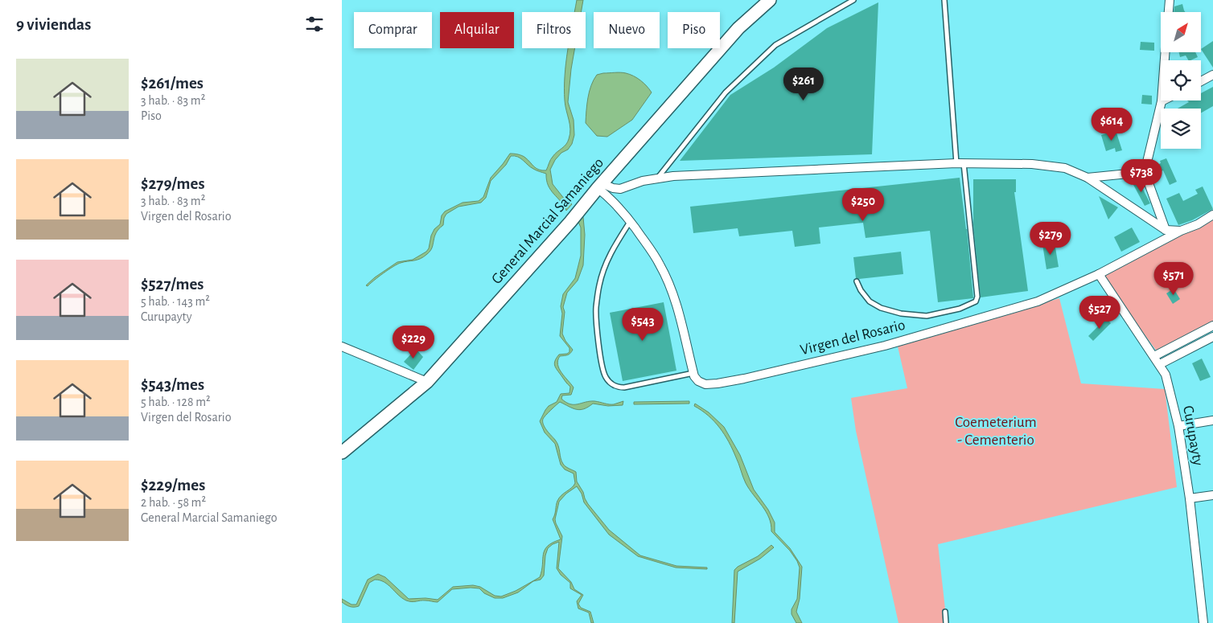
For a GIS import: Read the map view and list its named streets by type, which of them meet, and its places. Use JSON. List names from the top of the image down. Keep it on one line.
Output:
{"streets":{"main road":["General Marcial Samaniego"],"street":["Virgen del Rosario","Curupayty"]},"crossings":[["Virgen del Rosario","Curupayty"]],"parks":["Coemeterium - Cementerio"],"north":"top right","page":{"heading":"9 viviendas","chip":["Comprar","Alquilar","Filtros","Nuevo","Piso"],"list":[{"name":"$261/mes","note":"3 hab. · 83 m² · Piso"},{"name":"$279/mes","note":"3 hab. · 83 m² · Virgen del Rosario"},{"name":"$527/mes","note":"5 hab. · 143 m² · Curupayty"},{"name":"$543/mes","note":"5 hab. · 128 m² · Virgen del Rosario"},{"name":"$229/mes","note":"2 hab. · 58 m² · General Marcial Samaniego"}],"price":["$261","$614","$738","$250","$279","$571","$527","$543","$229"]}}
